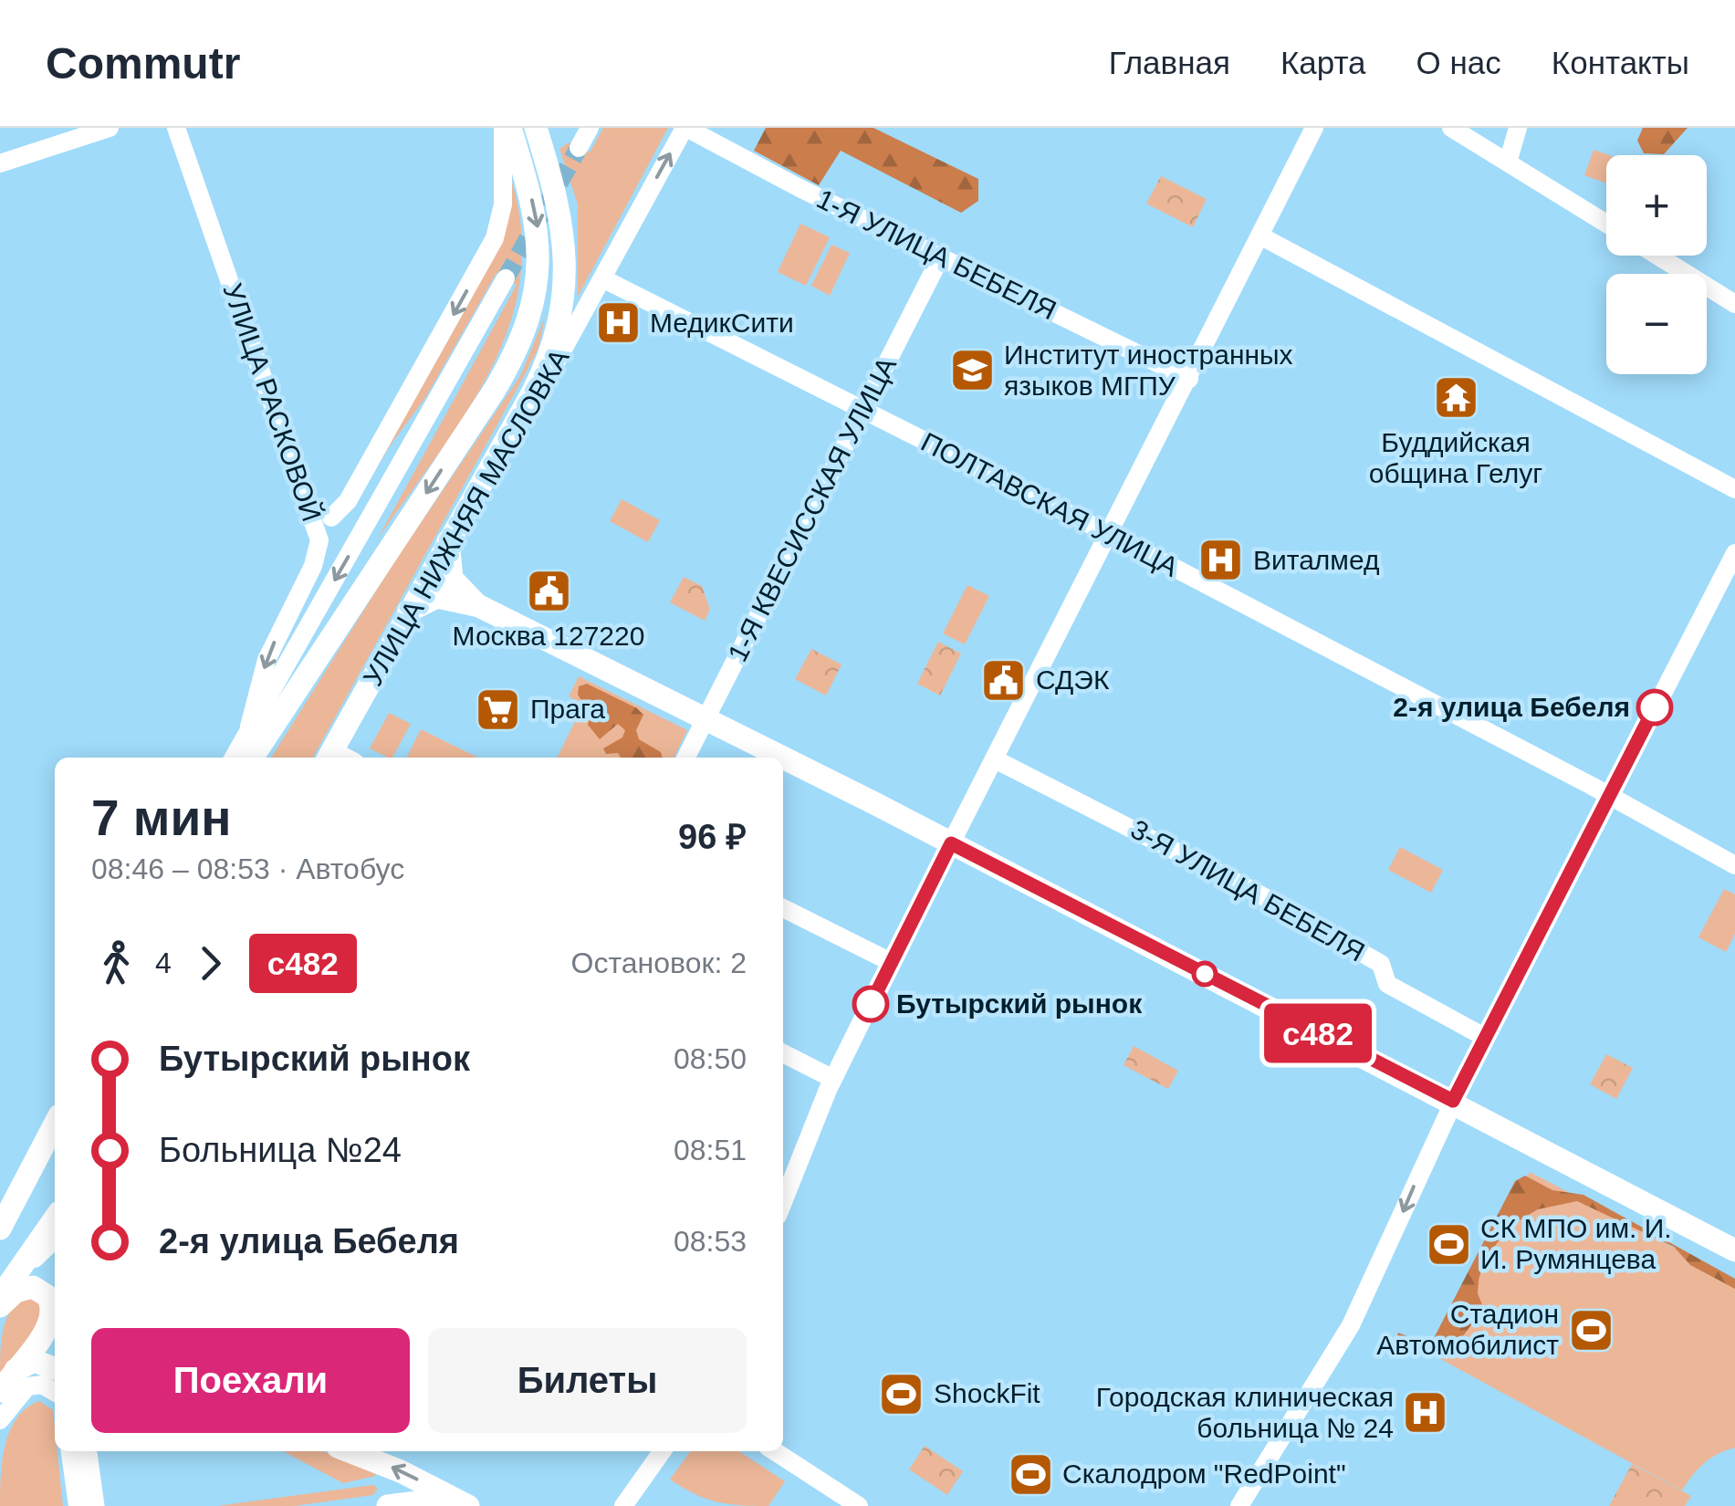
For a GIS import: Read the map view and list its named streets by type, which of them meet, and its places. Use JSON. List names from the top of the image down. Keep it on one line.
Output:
{"streets":{"main road":["УЛИЦА НИЖНЯЯ МАСЛОВКА"],"street":["1-Я УЛИЦА БЕБЕЛЯ","УЛИЦА РАСКОВОЙ","ПОЛТАВСКАЯ УЛИЦА","1-Я КВЕСИССКАЯ УЛИЦА","3-Я УЛИЦА БЕБЕЛЯ"]},"crossings":[["1-Я УЛИЦА БЕБЕЛЯ","1-Я КВЕСИССКАЯ УЛИЦА"],["1-Я УЛИЦА БЕБЕЛЯ","УЛИЦА НИЖНЯЯ МАСЛОВКА"],["ПОЛТАВСКАЯ УЛИЦА","1-Я КВЕСИССКАЯ УЛИЦА"],["ПОЛТАВСКАЯ УЛИЦА","УЛИЦА НИЖНЯЯ МАСЛОВКА"]],"places":{"hospital":["МедикСити","Виталмед","Городская клиническая больница № 24"],"school or university":["Институт иностранных языков МГПУ"],"temple":["Буддийская община Гелуг"],"public building":["Москва 127220","СДЭК"],"other":["2-я улица Бебеля","Бутырский рынок"],"supermarket":["Прага"],"sports":["СК МПО им. И. И. Румянцева","Стадион Автомобилист","ShockFit","Скалодром \"RedPoint\""]},"lines":["bus line с482"],"page":{"header":"Commutr","nav":["Главная","Карта","О нас","Контакты"],"on_map":"с482","map_buttons":["+","−"],"heading":["7 мин","08:46 – 08:53 · Автобус","96 ₽"],"legs":["4","с482","Остановок: 2"],"list":[{"name":"Бутырский рынок","value":"08:50"},{"name":"Больница №24","value":"08:51"},{"name":"2-я улица Бебеля","value":"08:53"}],"buttons":["Поехали","Билеты"]}}
